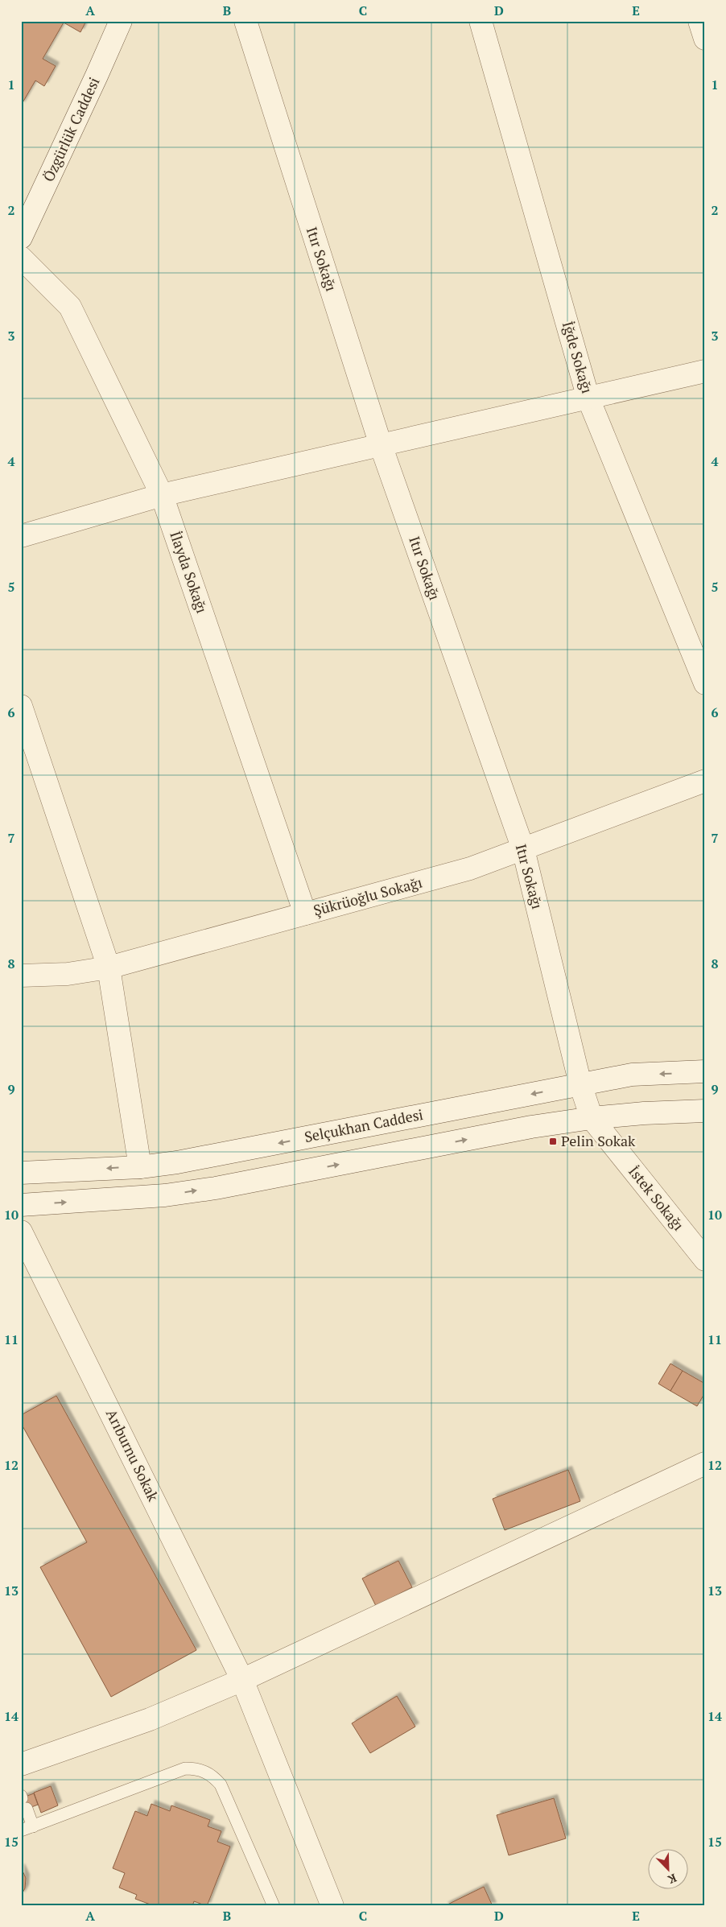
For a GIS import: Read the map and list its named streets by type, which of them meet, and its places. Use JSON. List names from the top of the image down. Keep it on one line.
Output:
{"streets":{"street":["Özgürlük Caddesi","Itır Sokağı","İğde Sokağı","İlayda Sokağı","Şükrüoğlu Sokağı","Selçukhan Caddesi","İstek Sokağı","Arıburnu Sokak"]},"crossings":[["Itır Sokağı","Şükrüoğlu Sokağı"],["Itır Sokağı","Selçukhan Caddesi"],["Itır Sokağı","İstek Sokağı"],["İlayda Sokağı","Şükrüoğlu Sokağı"]],"places":{"transit":["Pelin Sokak"]},"north":"bottom right","grid":{"columns":["A","B","C","D","E"],"rows":["1","2","3","4","5","6","7","8","9","10","11","12","13","14","15"]}}
